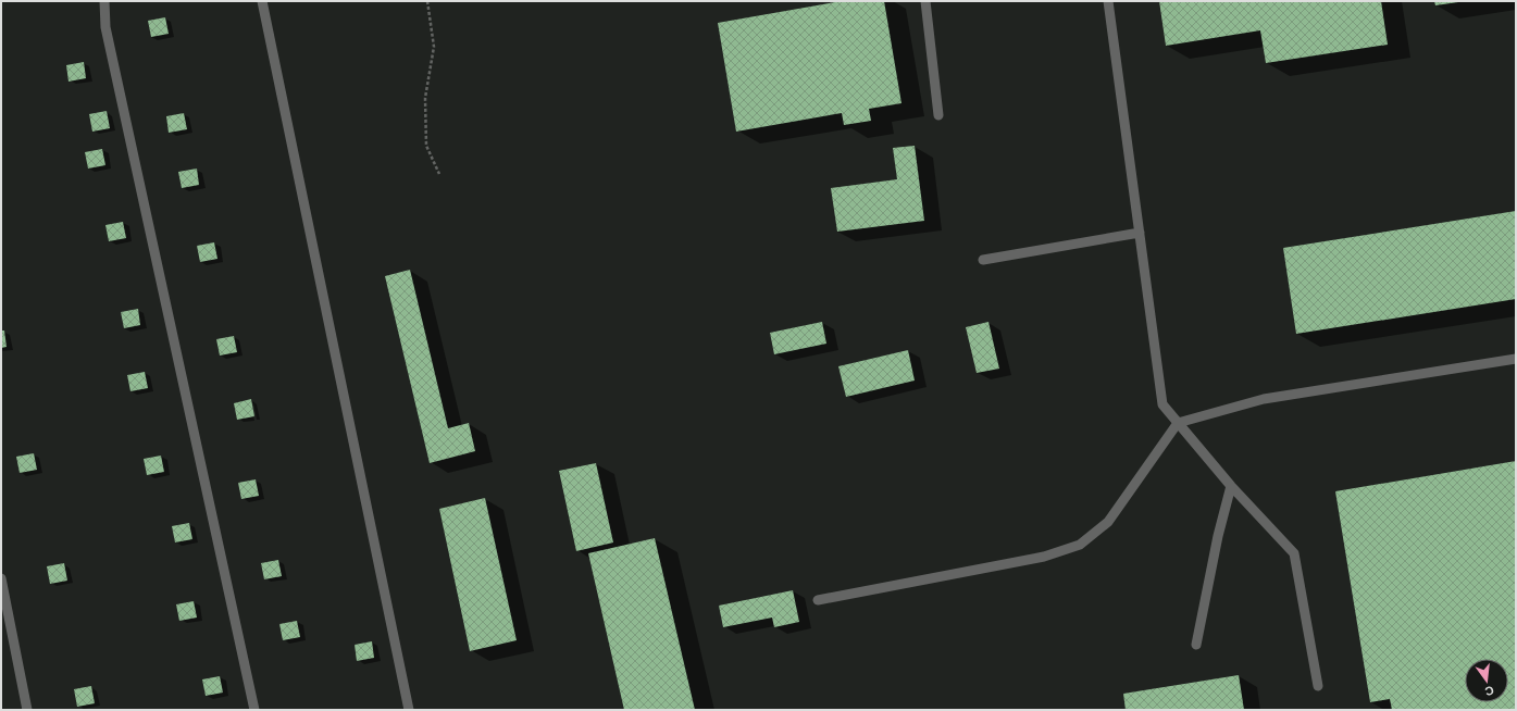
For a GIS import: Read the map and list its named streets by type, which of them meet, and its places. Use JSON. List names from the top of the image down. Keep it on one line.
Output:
{"north":"bottom"}
